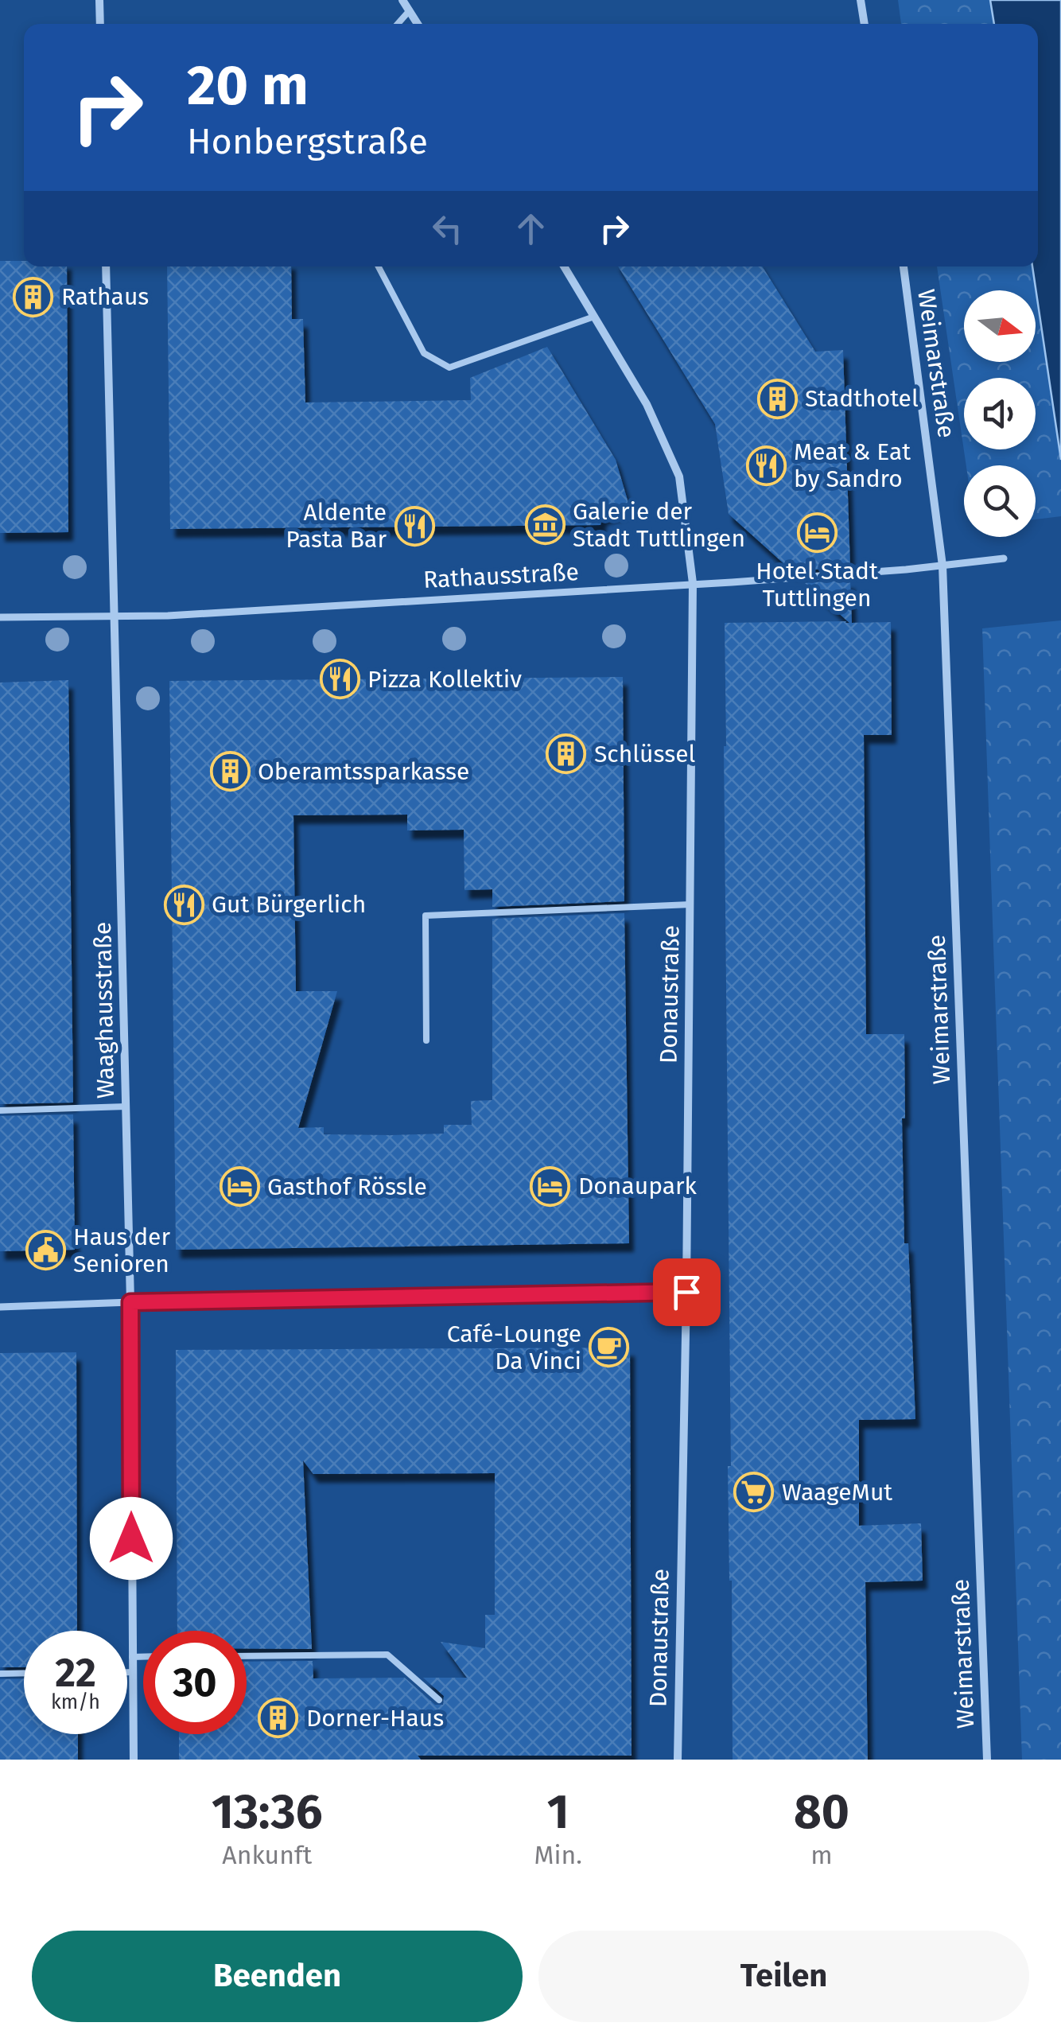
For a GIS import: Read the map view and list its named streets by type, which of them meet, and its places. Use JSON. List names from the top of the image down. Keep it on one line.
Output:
{"streets":{"street":["Weimarstraße","Rathausstraße","Donaustraße","Waaghausstraße"]},"crossings":[["Weimarstraße","Rathausstraße"],["Rathausstraße","Donaustraße"],["Rathausstraße","Waaghausstraße"]],"places":{"building":["Rathaus","Stadthotel","Schlüssel","Oberamtssparkasse","Dorner-Haus"],"restaurant":["Meat & Eat by Sandro","Aldente Pasta Bar","Pizza Kollektiv","Gut Bürgerlich"],"museum":["Galerie der Stadt Tuttlingen"],"hotel":["Hotel Stadt Tuttlingen","Donaupark","Gasthof Rössle"],"public building":["Haus der Senioren"],"cafe":["Café-Lounge Da Vinci"],"supermarket":["WaageMut"]},"north":"right","page":{"turn":["20 m","Honbergstraße"],"speed":"22 km/h","limit":"30","eta":["13:36","Ankunft","1","Min.","80","m"],"buttons":["Beenden","Teilen"]}}
